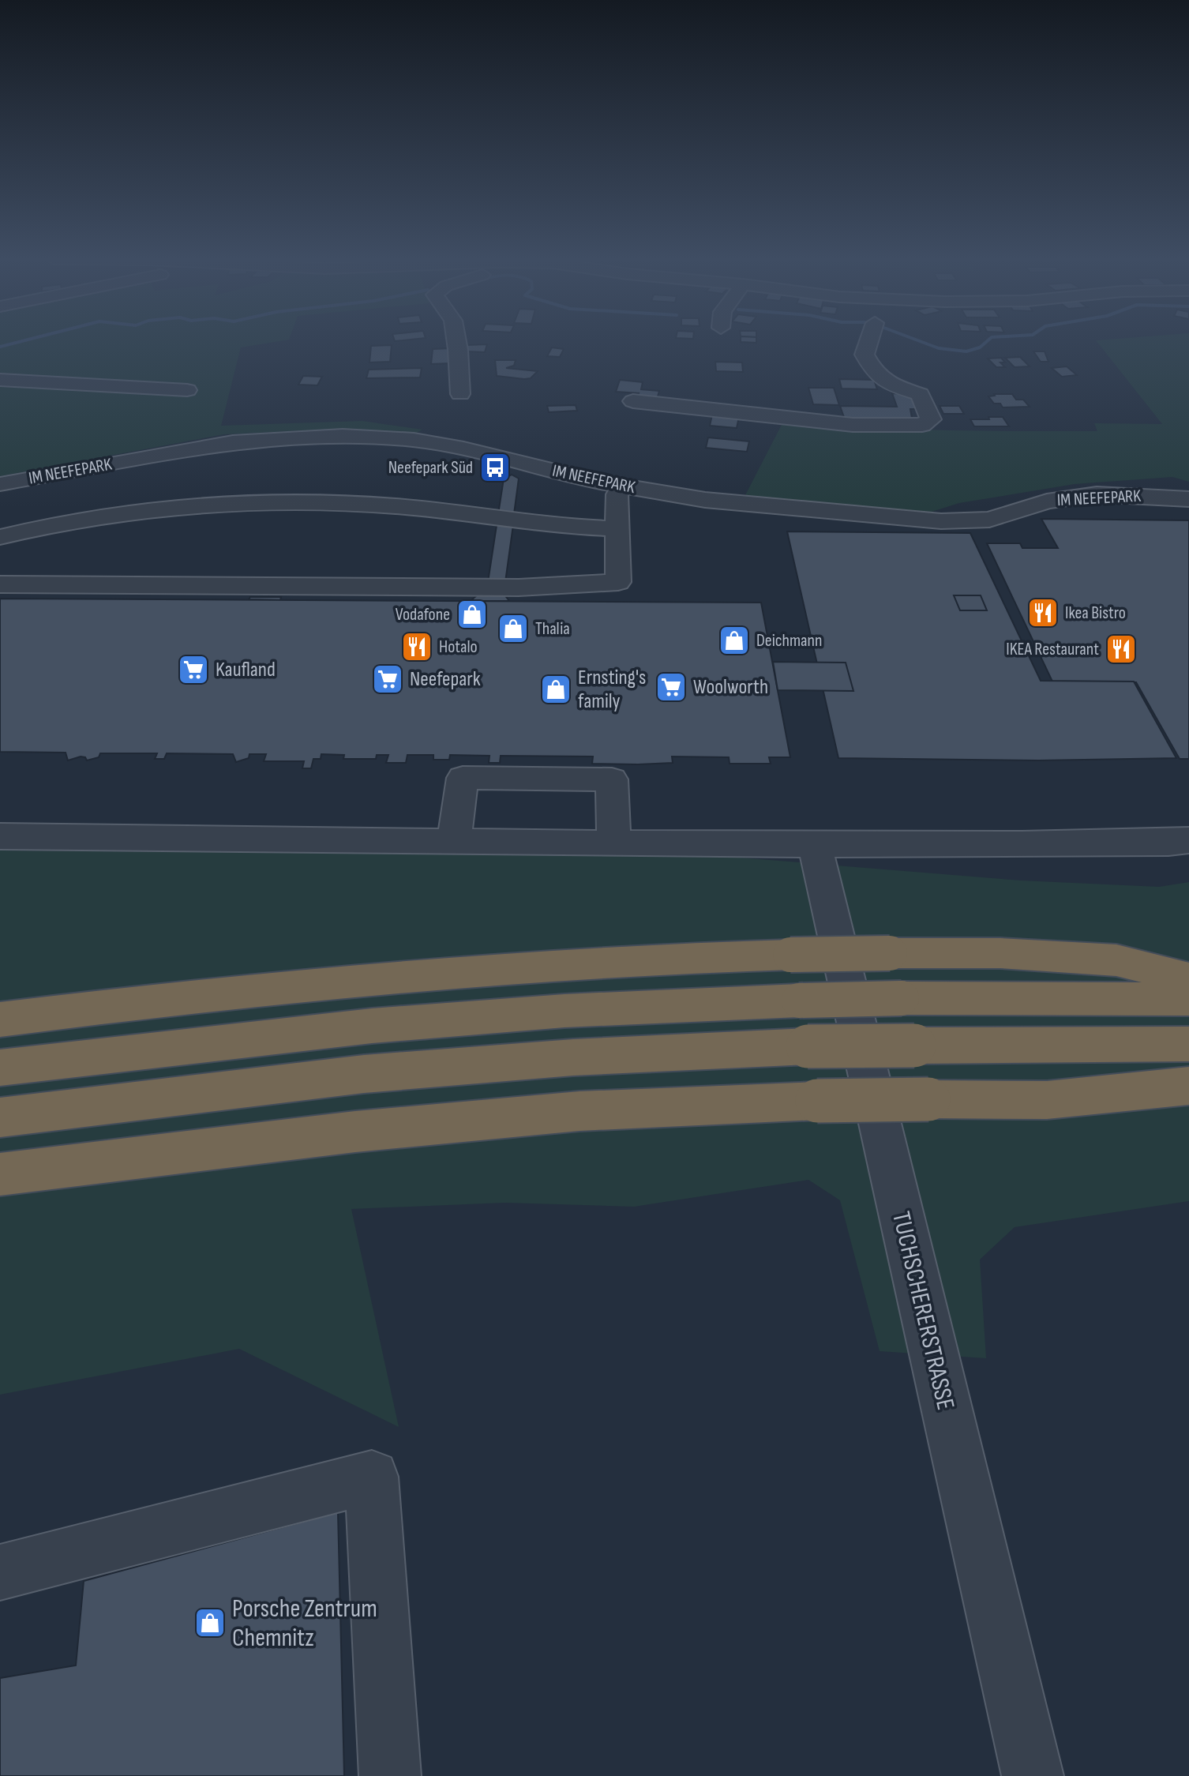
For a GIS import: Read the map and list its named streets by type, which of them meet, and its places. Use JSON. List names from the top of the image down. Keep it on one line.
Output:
{"streets":{"street":["IM NEEFEPARK","TUCHSCHERERSTRASSE"]},"places":{"bus stop":["Neefepark Süd"],"restaurant":["Ikea Bistro","Hotalo","IKEA Restaurant"],"shop":["Vodafone","Thalia","Deichmann","Ernsting's family","Porsche Zentrum Chemnitz"],"supermarket":["Kaufland","Neefepark","Woolworth"]}}
